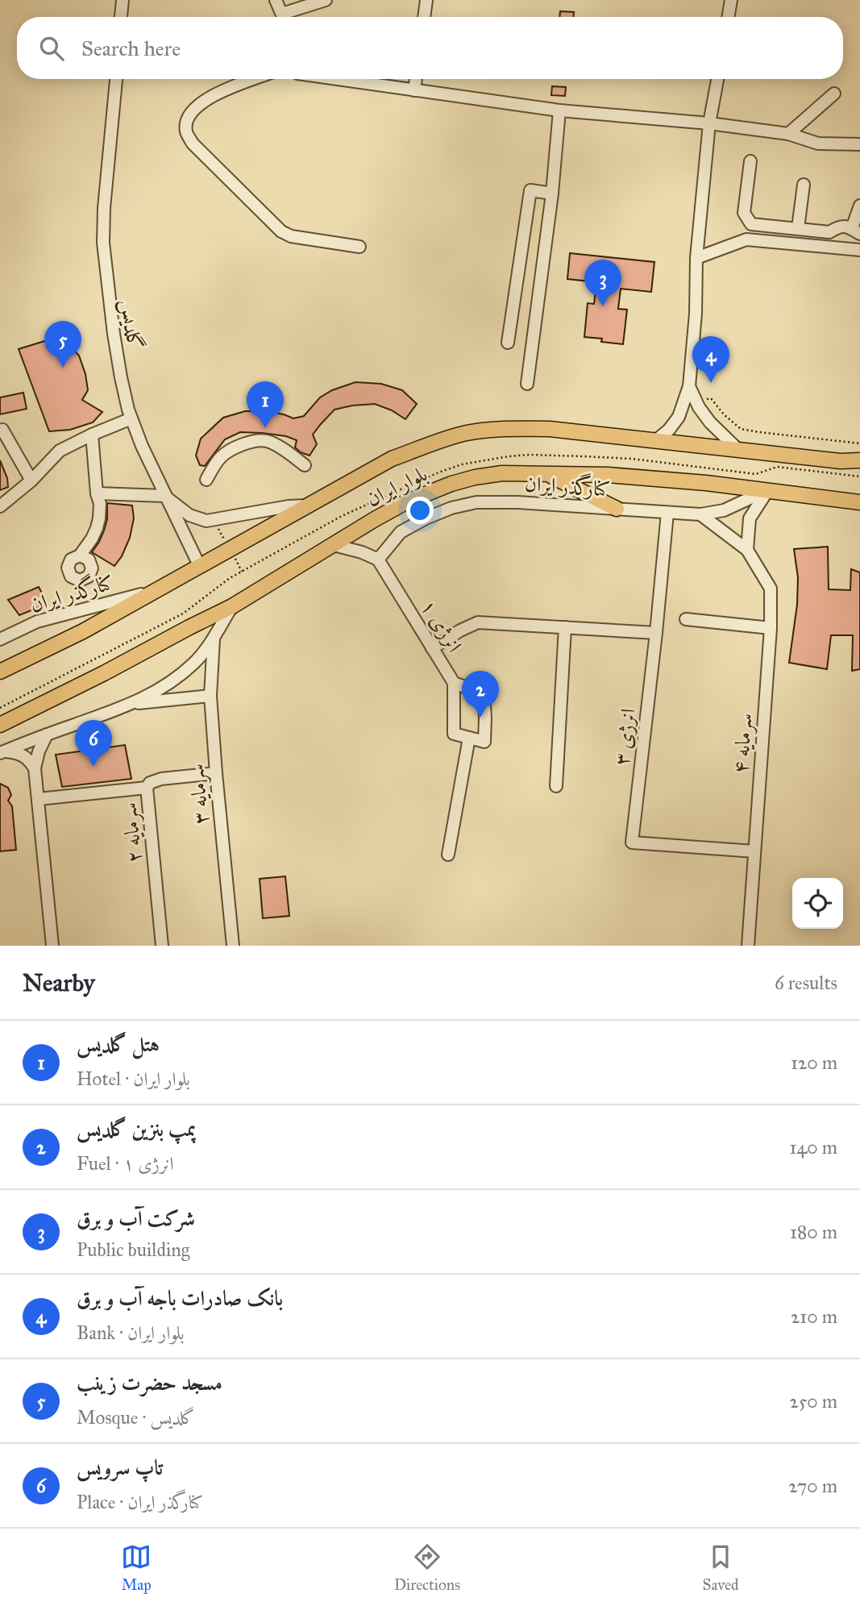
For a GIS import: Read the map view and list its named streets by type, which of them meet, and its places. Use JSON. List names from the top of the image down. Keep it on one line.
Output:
{"streets":{"main road":["بلوار ایران"],"street":["گلدیس","کنارگذر ایران","انرژی ۱","انرژی ۳","سرمایه ۴","سرمایه ۳","سرمایه ۲"]},"crossings":[["گلدیس","بلوار ایران"],["بلوار ایران","کنارگذر ایران"],["کنارگذر ایران","انرژی ۱"],["کنارگذر ایران","انرژی ۳"],["انرژی ۳","سرمایه ۴"],["سرمایه ۳","سرمایه ۲"]],"page":{"search":"Search here","pins":["3","5","4","1","2","6"],"heading":["Nearby","6 results"],"list":[{"mark":"1","name":"هتل گلدیس","note":"Hotel · بلوار ایران","value":"120 m"},{"mark":"2","name":"پمپ بنزین گلدیس","note":"Fuel · انرژی ۱","value":"140 m"},{"mark":"3","name":"شرکت آب و برق","note":"Public building","value":"180 m"},{"mark":"4","name":"بانک صادرات باجه آب و برق","note":"Bank · بلوار ایران","value":"210 m"},{"mark":"5","name":"مسجد حضرت زینب","note":"Mosque · گلدیس","value":"250 m"},{"mark":"6","name":"تاپ سرویس","note":"Place · کنارگذر ایران","value":"270 m"}],"nav":["Map","Directions","Saved"]}}
